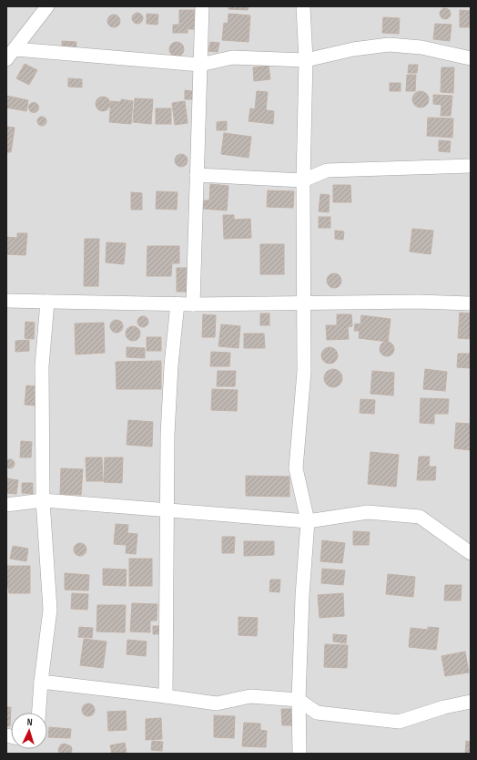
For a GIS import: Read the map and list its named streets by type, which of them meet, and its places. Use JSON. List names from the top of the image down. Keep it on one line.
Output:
{"north":"top"}
